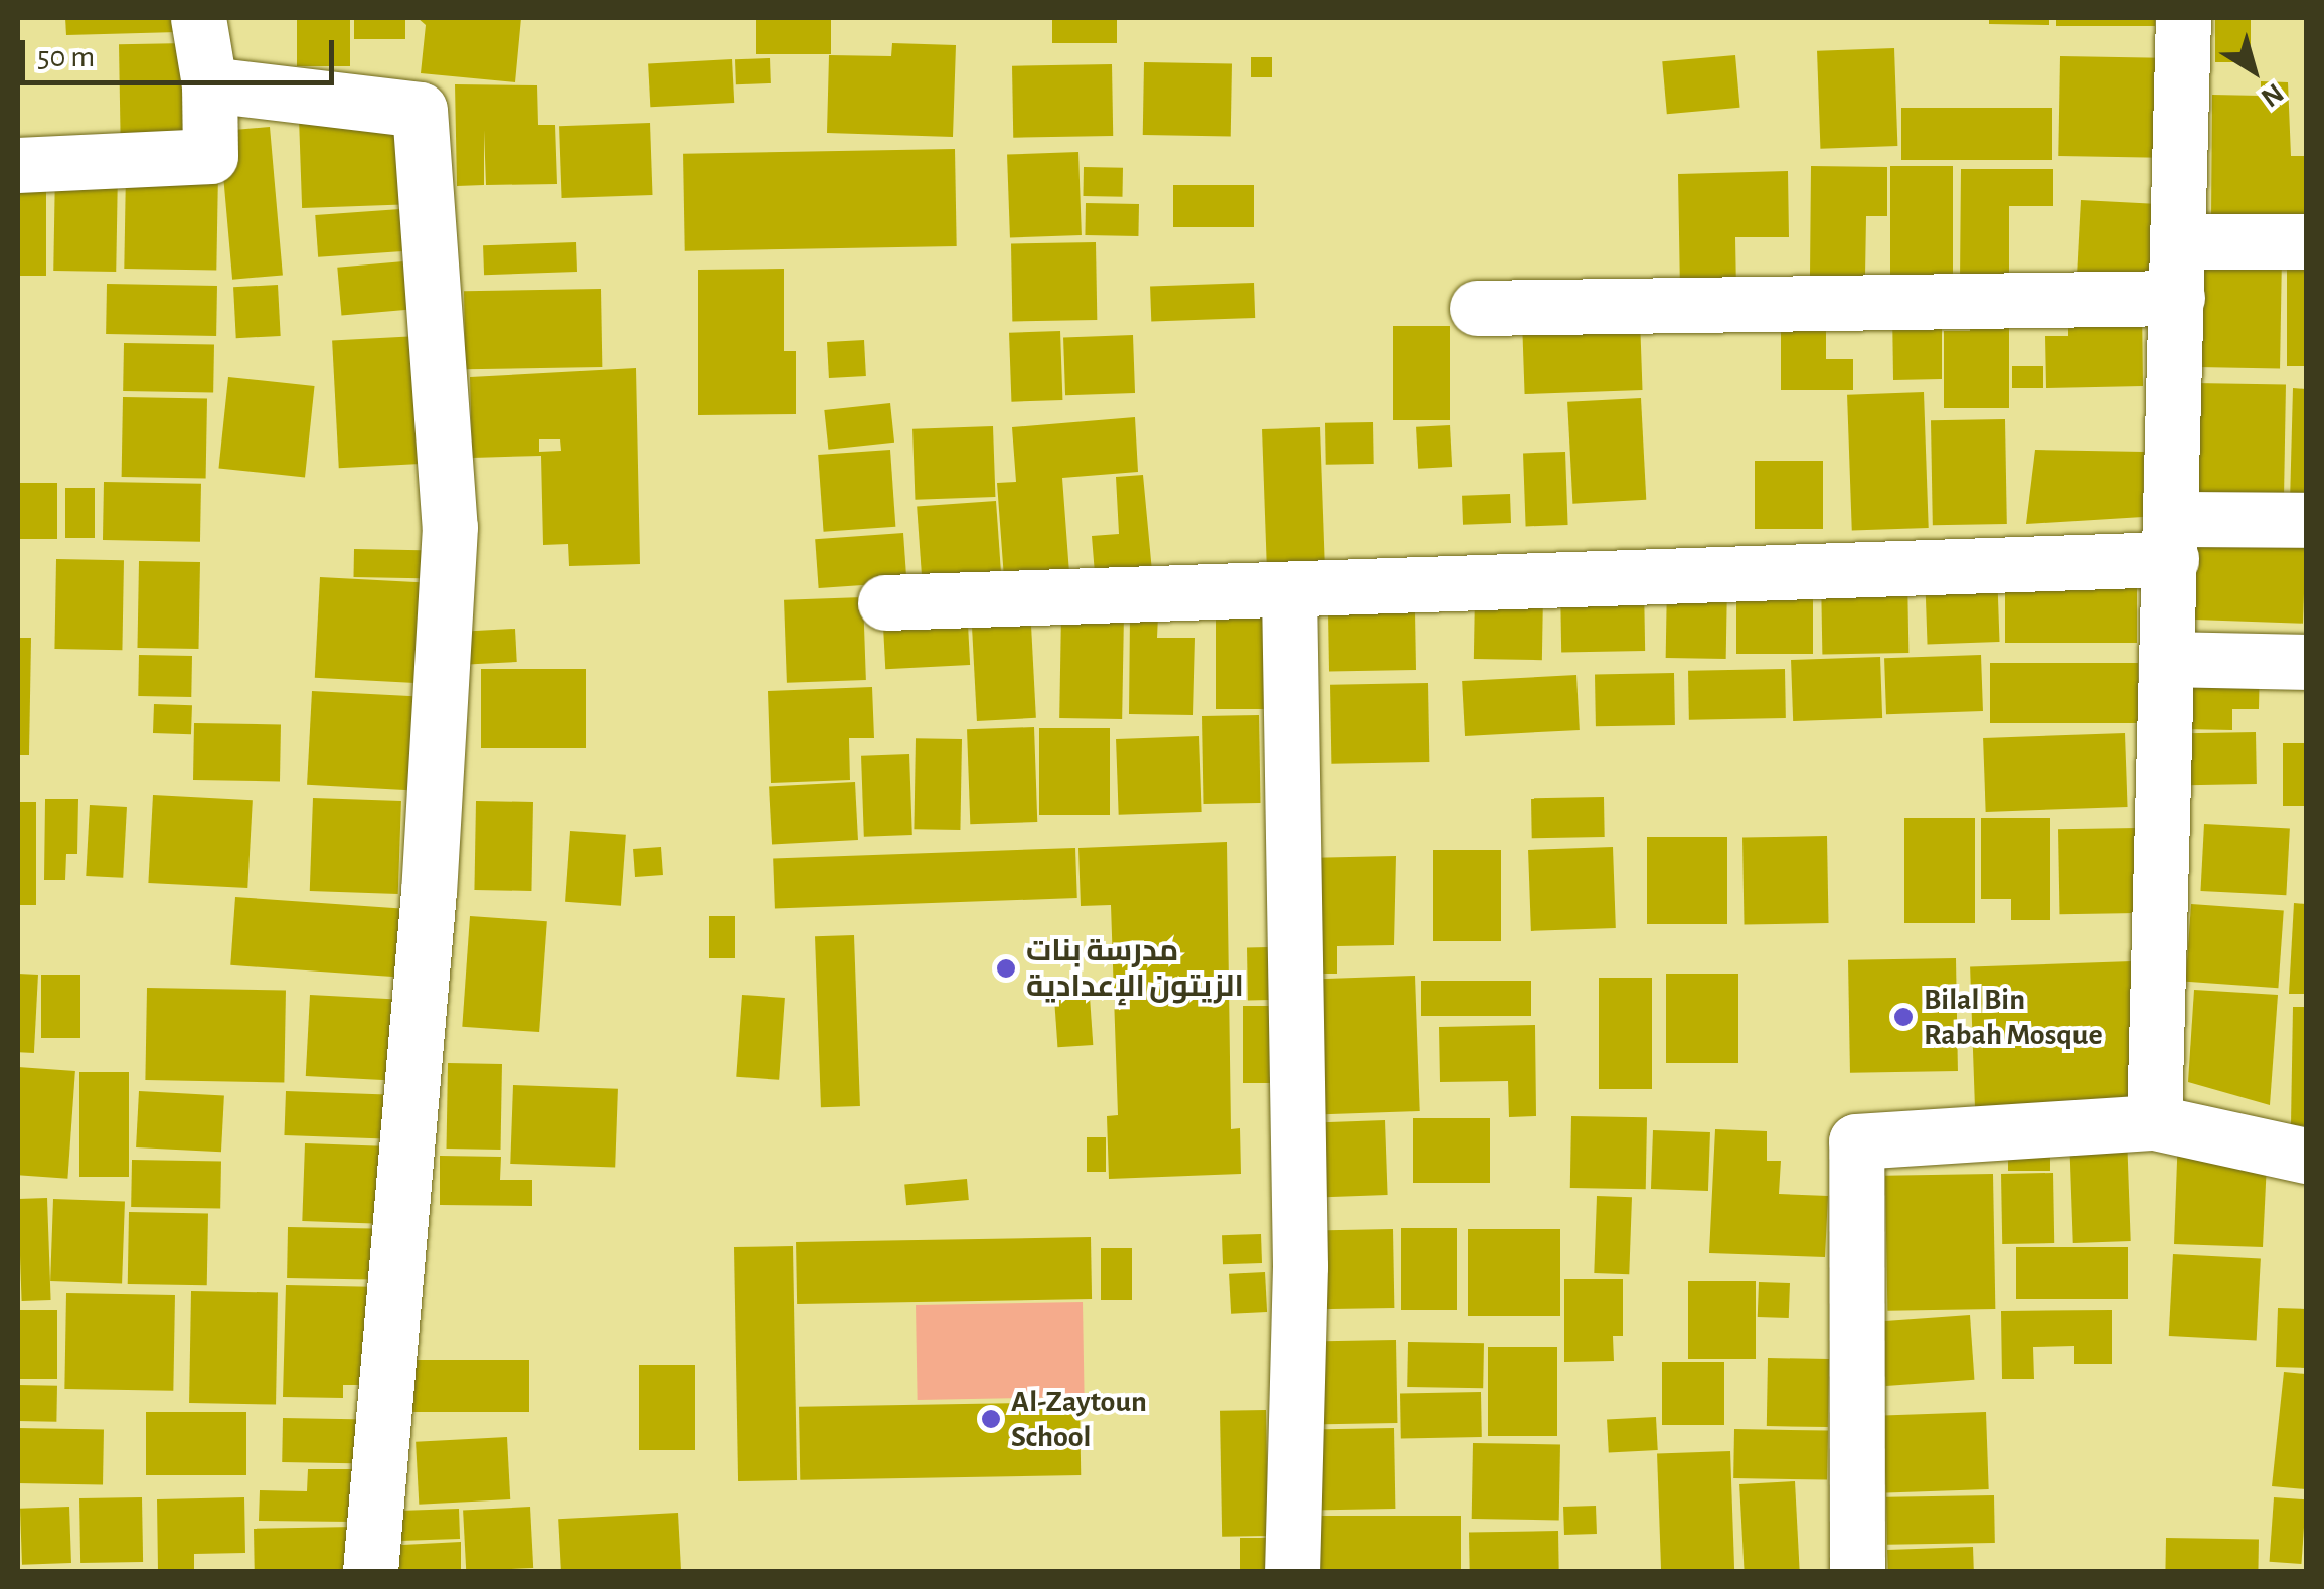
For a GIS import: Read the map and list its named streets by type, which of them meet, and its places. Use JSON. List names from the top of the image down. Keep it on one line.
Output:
{"places":["مدرسة بنات الزيتون الإعدادية","Bilal Bin Rabah Mosque","Al-Zaytoun School"],"scale_bar":"50 m","north":"bottom right"}
